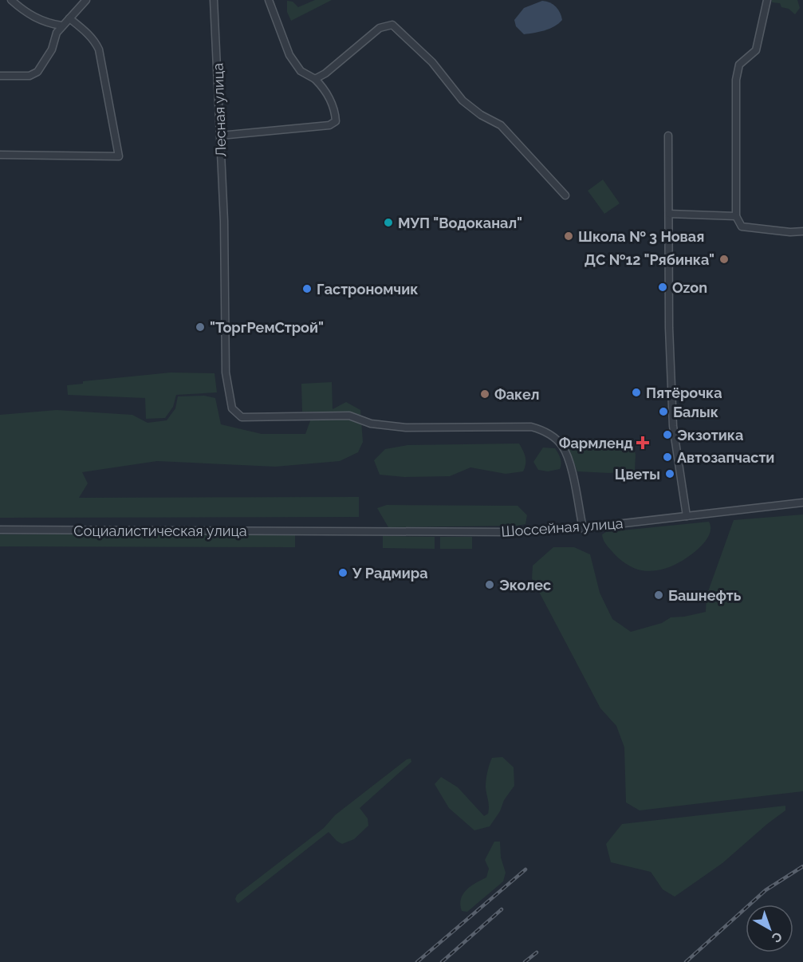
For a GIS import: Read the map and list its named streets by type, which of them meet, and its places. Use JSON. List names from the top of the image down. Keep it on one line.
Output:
{"streets":{"street":["Лесная улица","Шоссейная улица","Социалистическая улица"]},"crossings":[["Лесная улица","Шоссейная улица"],["Шоссейная улица","Социалистическая улица"]],"places":{"other":["МУП \"Водоканал\"","Школа № 3 Новая","ДС №12 \"Рябинка\"","Ozon","Гастрономчик","\"ТоргРемСтрой\"","Пятёрочка","Факел","Балык","Экзотика","Автозапчасти","Цветы","У Радмира","Эколес","Башнефть"],"health":["Фармленд"]},"north":"bottom right"}
